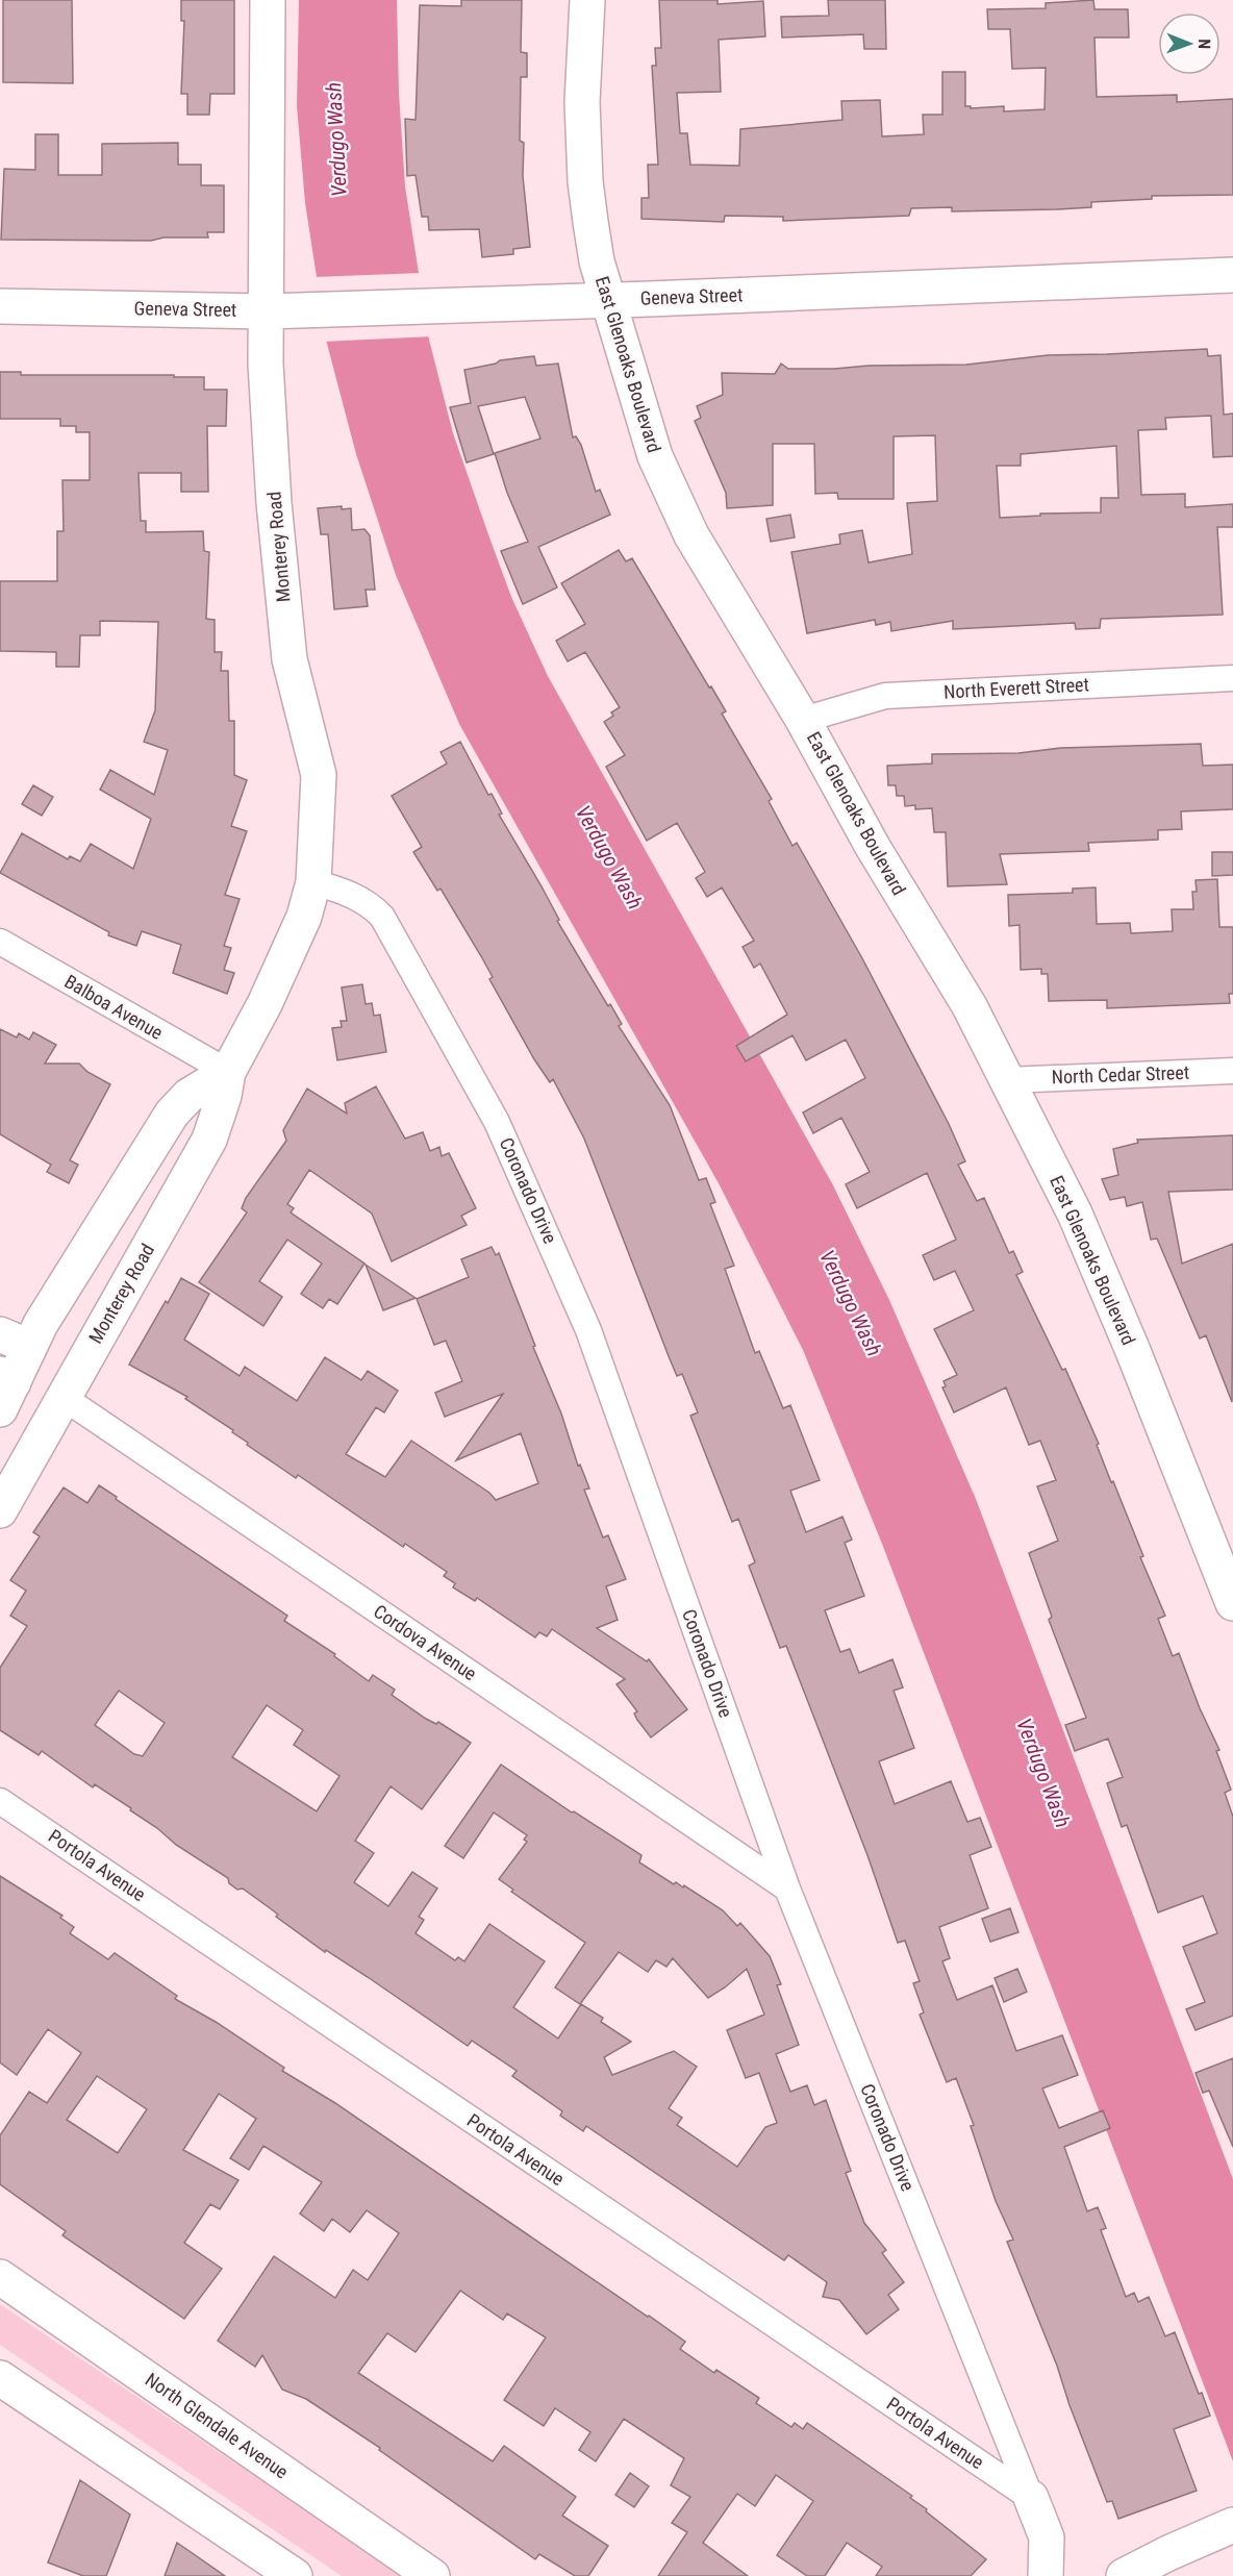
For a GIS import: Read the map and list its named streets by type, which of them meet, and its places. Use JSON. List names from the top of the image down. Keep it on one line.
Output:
{"streets":{"main road":["Geneva Street","East Glenoaks Boulevard","Monterey Road","North Glendale Avenue"],"street":["North Everett Street","Balboa Avenue","North Cedar Street","Coronado Drive","Cordova Avenue","Portola Avenue"]},"crossings":[["Geneva Street","East Glenoaks Boulevard"],["Geneva Street","Monterey Road"],["East Glenoaks Boulevard","North Everett Street"],["East Glenoaks Boulevard","North Cedar Street"],["Monterey Road","Balboa Avenue"],["Monterey Road","Coronado Drive"],["Monterey Road","Cordova Avenue"],["Coronado Drive","Cordova Avenue"],["Coronado Drive","Portola Avenue"]],"water":["Verdugo Wash"],"north":"right"}
